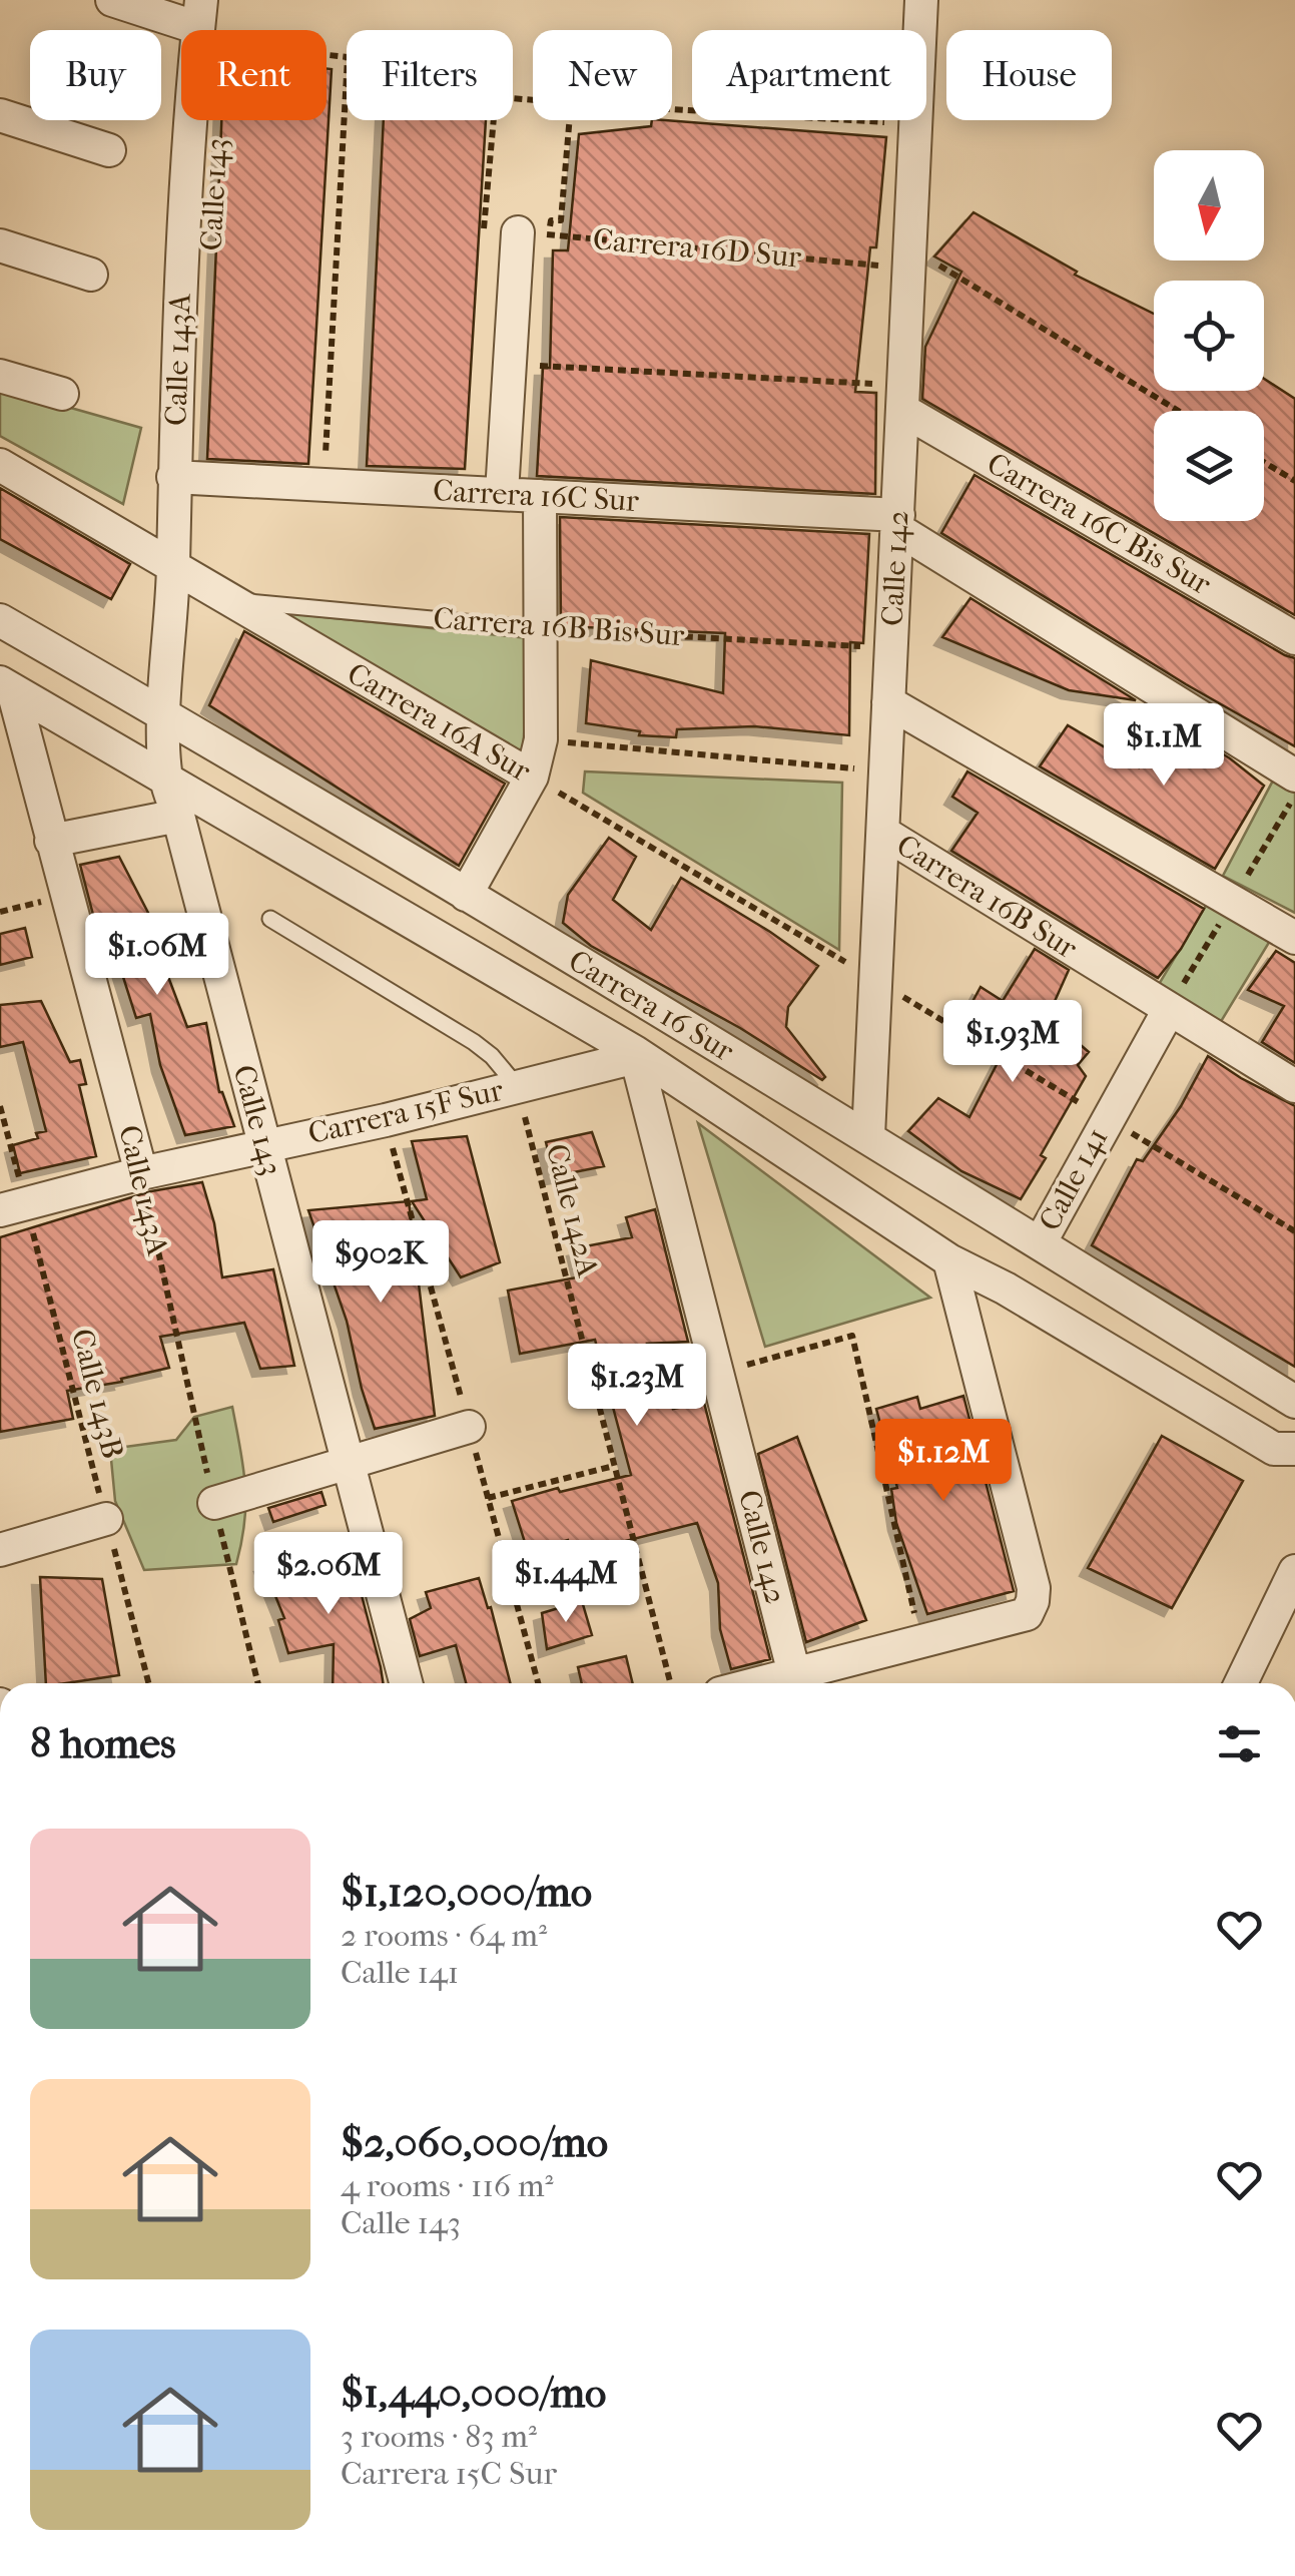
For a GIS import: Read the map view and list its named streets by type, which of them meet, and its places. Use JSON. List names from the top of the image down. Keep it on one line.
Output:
{"streets":{"street":["Calle 143","Calle 143A","Carrera 16C Sur","Carrera 16C Bis Sur","Calle 142","Carrera 16A Sur","Carrera 16B Sur","Carrera 16 Sur","Carrera 15F Sur","Calle 141"],"lane":["Carrera 16B Bis Sur"],"path":["Carrera 16D Sur","Calle 142A","Calle 143B"]},"crossings":[["Calle 143","Calle 143A"],["Calle 143","Carrera 16 Sur"],["Calle 143","Carrera 15F Sur"],["Carrera 16D Sur","Calle 142"],["Calle 143A","Carrera 16C Sur"],["Calle 143A","Carrera 16A Sur"],["Calle 143A","Carrera 16 Sur"],["Calle 143A","Carrera 15F Sur"],["Carrera 16C Sur","Calle 142"],["Carrera 16C Bis Sur","Calle 142"],["Calle 142","Carrera 16B Bis Sur"],["Calle 142","Carrera 16A Sur"],["Calle 142","Carrera 16B Sur"],["Calle 142","Carrera 16 Sur"],["Calle 142","Carrera 15F Sur"],["Carrera 16B Bis Sur","Carrera 16A Sur"],["Carrera 16B Sur","Calle 141"],["Carrera 16 Sur","Carrera 15F Sur"],["Carrera 16 Sur","Calle 141"],["Carrera 15F Sur","Calle 142A"],["Carrera 15F Sur","Calle 143B"]],"north":"bottom","page":{"chip":["Buy","Rent","Filters","New","Apartment","House"],"price":["$1.1M","$1.06M","$1.93M","$902K","$1.23M","$1.12M","$2.06M","$1.44M"],"heading":"8 homes","list":[{"name":"$1,120,000/mo","note":"2 rooms · 64 m² · Calle 141"},{"name":"$2,060,000/mo","note":"4 rooms · 116 m² · Calle 143"},{"name":"$1,440,000/mo","note":"3 rooms · 83 m² · Carrera 15C Sur"}]}}
